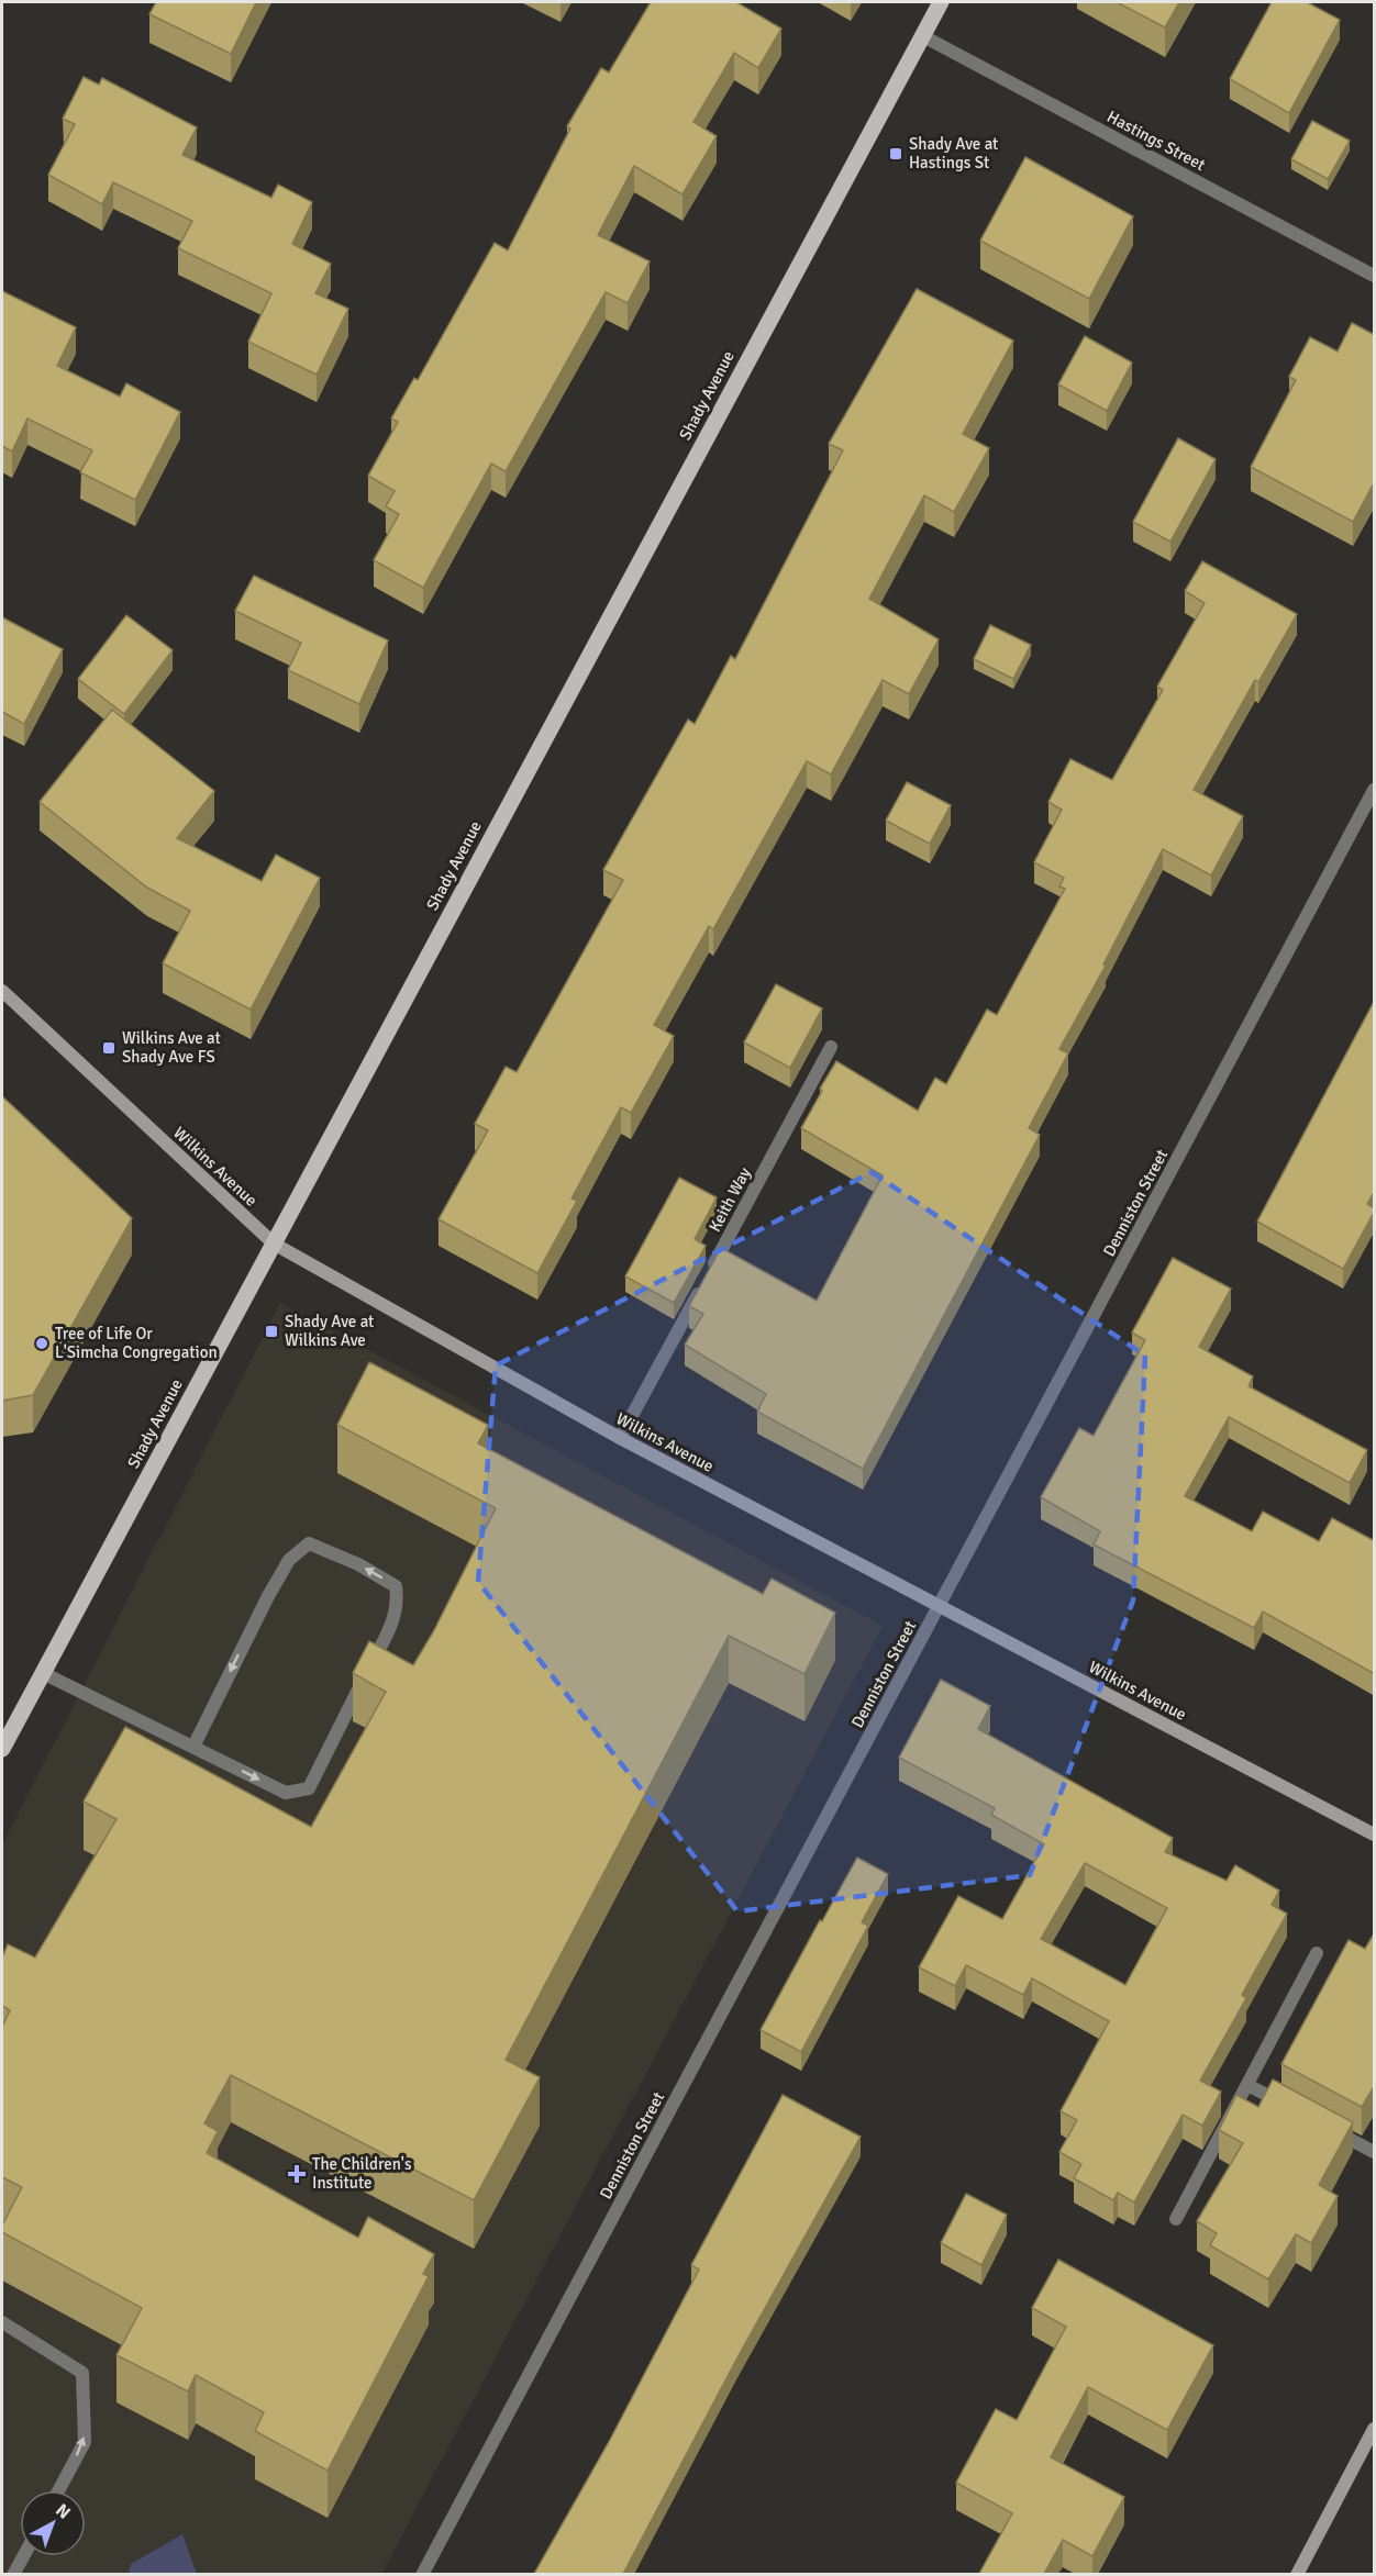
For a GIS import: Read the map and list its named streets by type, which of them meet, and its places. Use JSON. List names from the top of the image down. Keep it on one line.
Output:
{"streets":{"main road":["Shady Avenue","Wilkins Avenue"],"street":["Hastings Street","Keith Way","Denniston Street"]},"crossings":[["Hastings Street","Shady Avenue"],["Shady Avenue","Wilkins Avenue"],["Wilkins Avenue","Keith Way"],["Wilkins Avenue","Denniston Street"]],"places":{"transit":["Shady Ave at Hastings St","Wilkins Ave at Shady Ave FS","Shady Ave at Wilkins Ave"],"other":["Tree of Life Or L'Simcha Congregation"],"health":["The Children's Institute"]},"north":"top right"}
